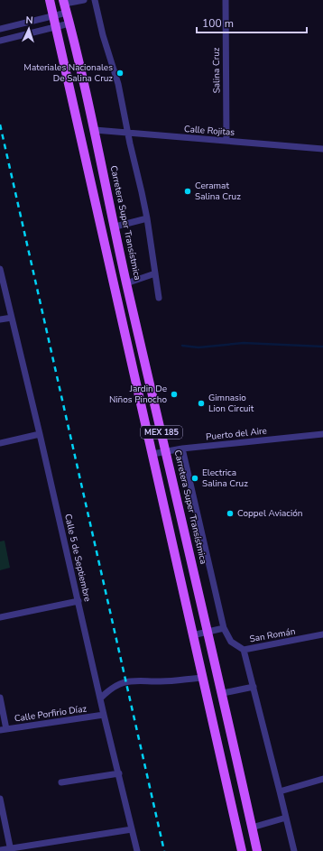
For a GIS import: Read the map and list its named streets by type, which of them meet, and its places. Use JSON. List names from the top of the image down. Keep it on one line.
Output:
{"streets":{"main road":["Carretera Super Transístmica","MEX 185"],"street":["Salina Cruz","Calle Rojitas","Puerto del Aire","Calle 5 de Septiembre","San Román","Calle Porfirio Díaz"]},"crossings":[["Salina Cruz","Calle Rojitas"],["Calle Rojitas","Carretera Super Transístmica"],["Carretera Super Transístmica","Puerto del Aire"],["MEX 185","Puerto del Aire"],["Puerto del Aire","San Román"],["Calle 5 de Septiembre","Calle Porfirio Díaz"]],"places":["Materiales Nacionales De Salina Cruz","Ceramat Salina Cruz","Jardin De Niños Pinocho","Gimnasio Lion Circuit","Electrica Salina Cruz","Coppel Aviación"],"scale_bar":"100 m","north":"top"}
